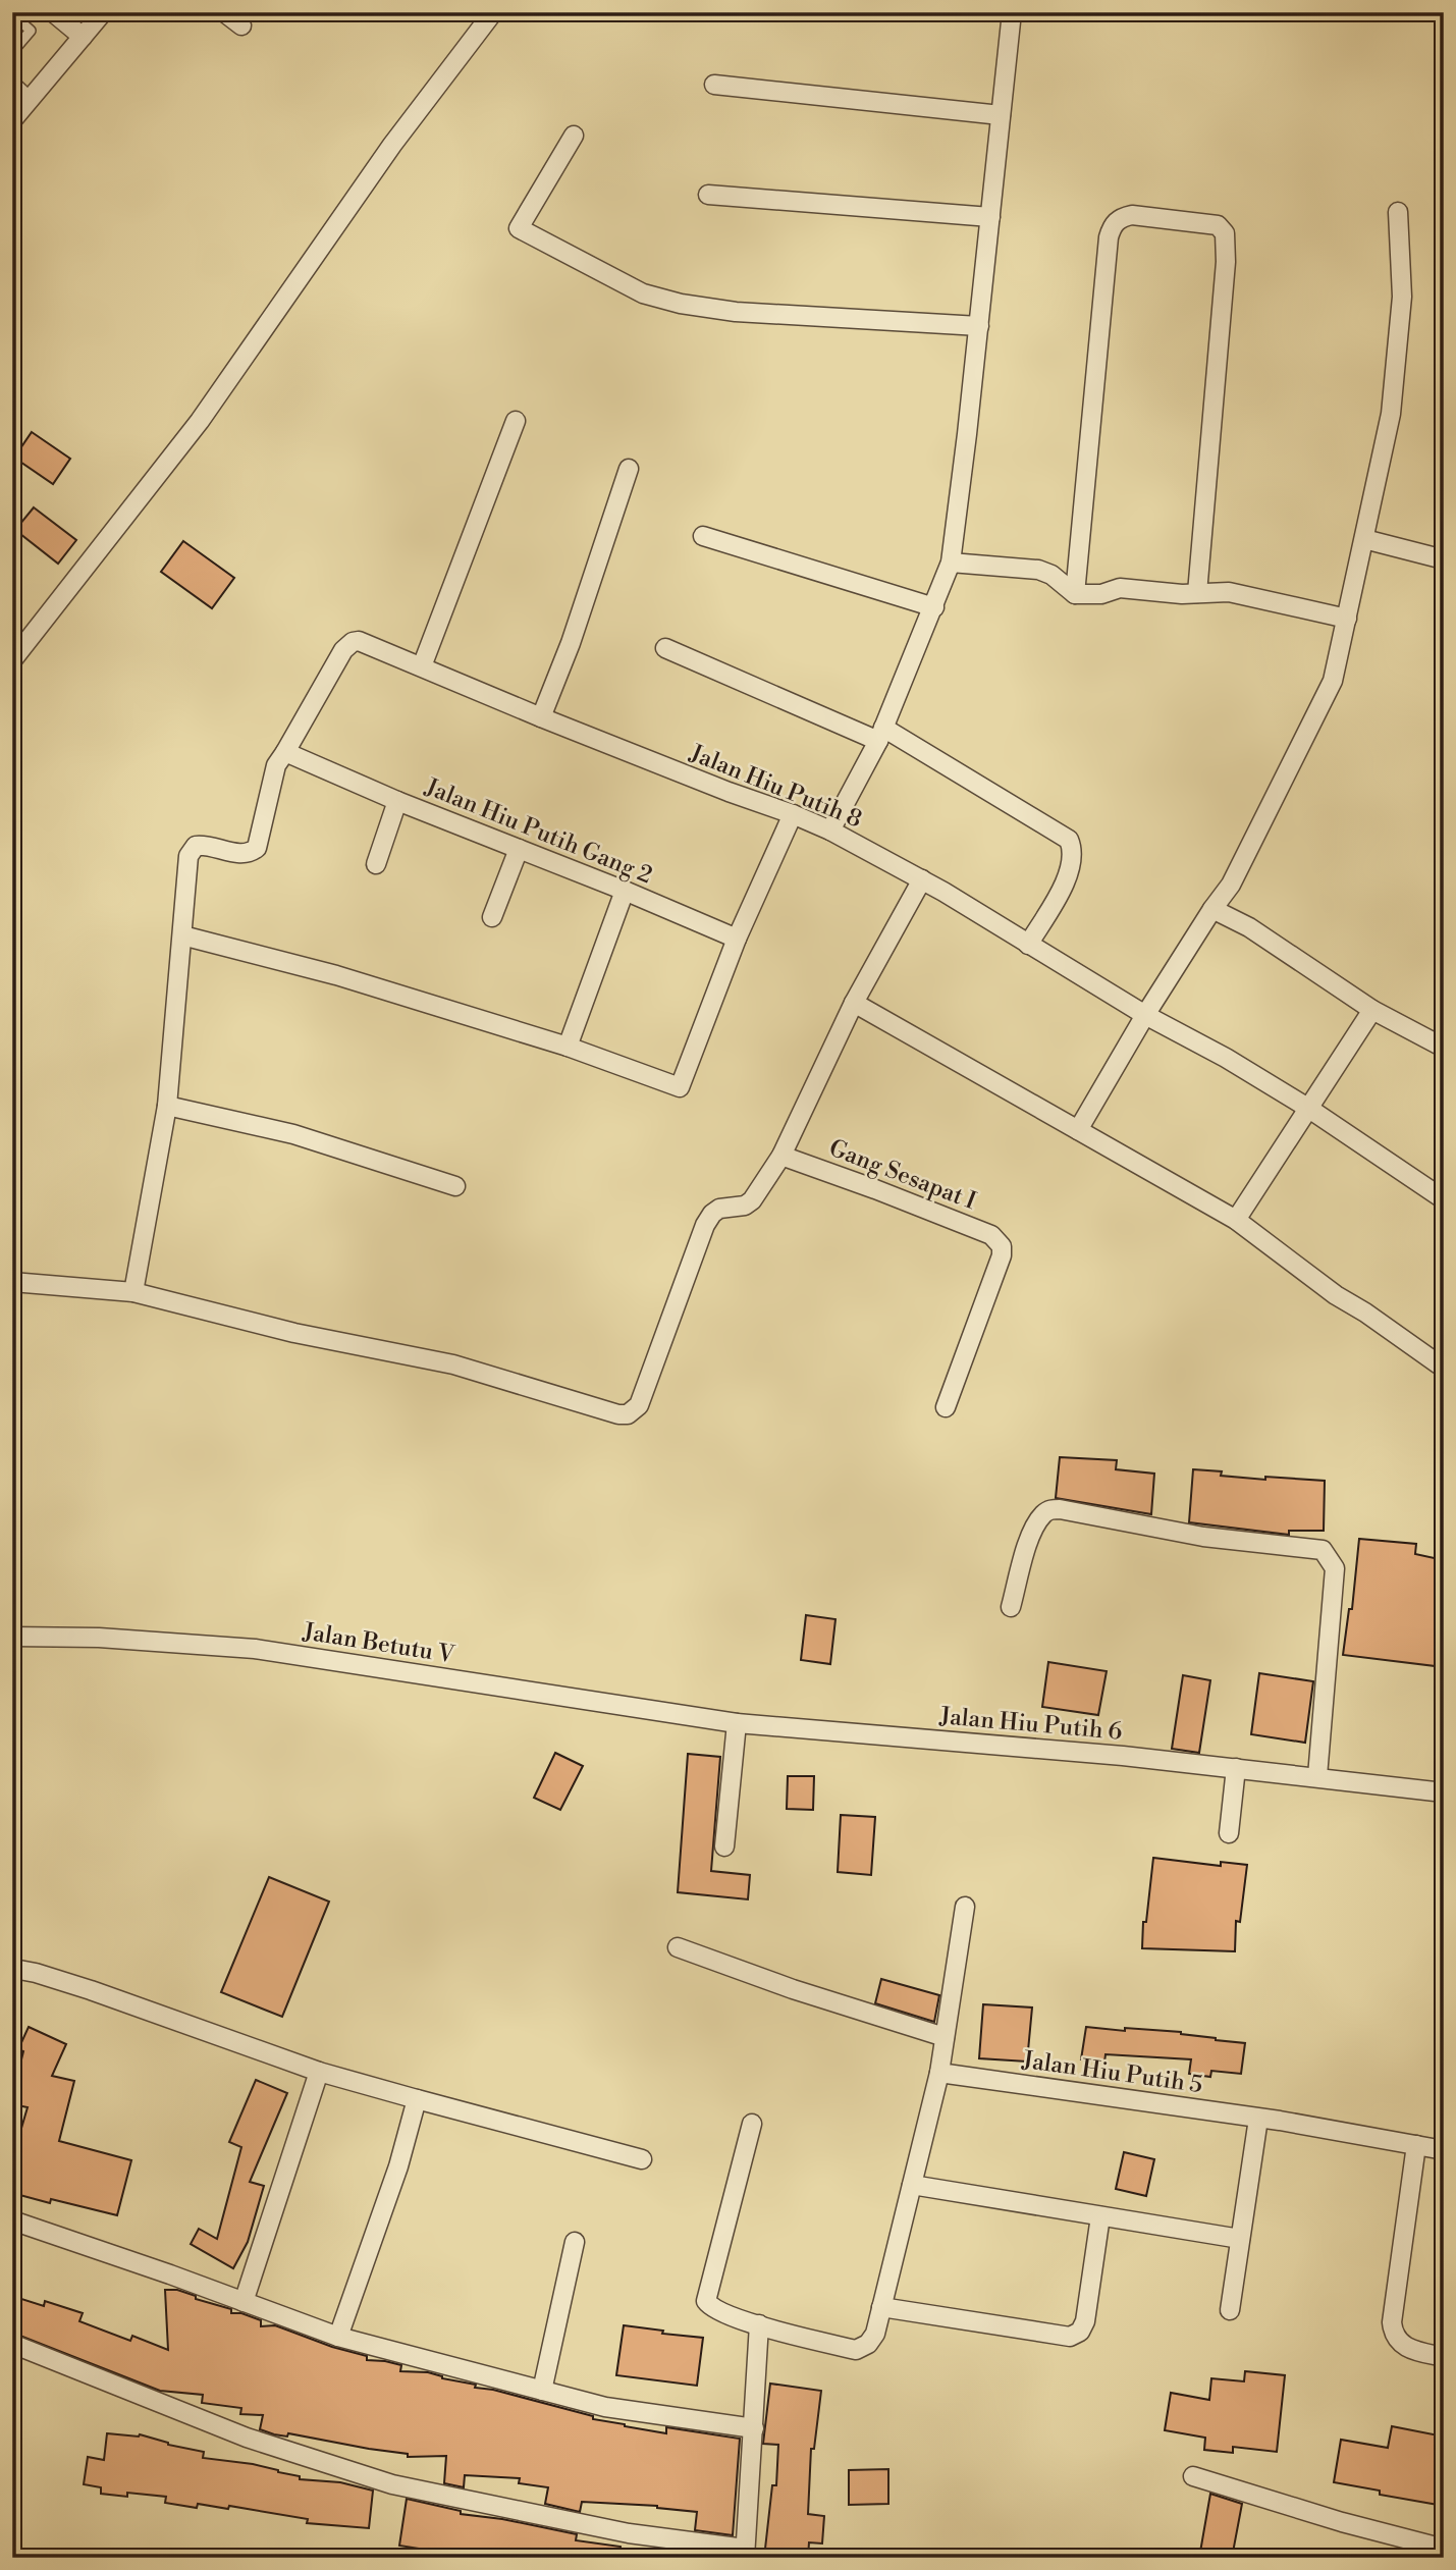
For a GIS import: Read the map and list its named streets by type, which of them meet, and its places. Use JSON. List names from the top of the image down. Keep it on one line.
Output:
{"streets":{"street":["Jalan Hiu Putih 8","Jalan Hiu Putih Gang 2","Gang Sesapat I","Jalan Betutu V","Jalan Hiu Putih 6","Jalan Hiu Putih 5"]},"crossings":[["Jalan Hiu Putih 8","Jalan Hiu Putih Gang 2"],["Jalan Betutu V","Jalan Hiu Putih 6"]]}
